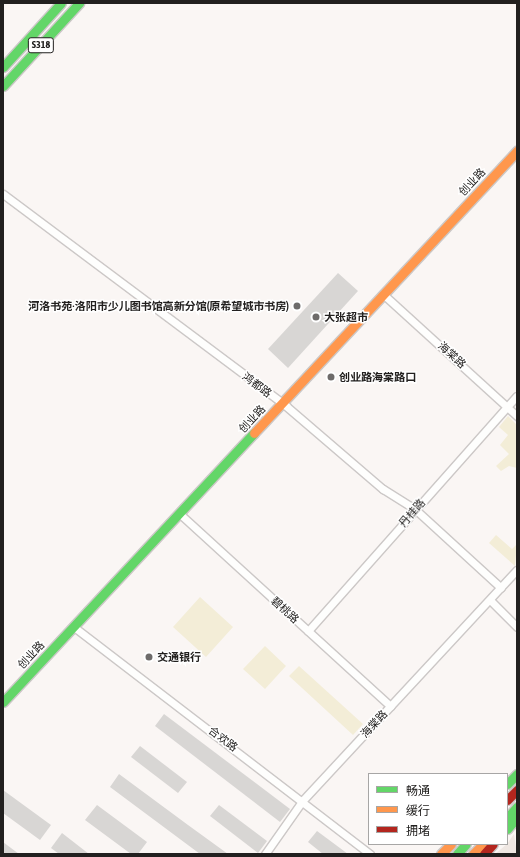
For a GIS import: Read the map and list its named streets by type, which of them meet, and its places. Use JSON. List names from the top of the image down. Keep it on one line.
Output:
{"streets":{"street":["S318","创业路","海棠路","鸿都路","丹桂路","碧桃路","合欢路"]},"crossings":[["创业路","海棠路"],["创业路","鸿都路"],["创业路","碧桃路"],["创业路","合欢路"],["海棠路","鸿都路"],["海棠路","丹桂路"],["海棠路","碧桃路"],["海棠路","合欢路"],["鸿都路","丹桂路"],["丹桂路","碧桃路"]],"places":["河洛书苑·洛阳市少儿图书馆高新分馆(原希望城市书房)","大张超市","创业路海棠路口","交通银行"],"legend":["畅通","缓行","拥堵"]}
